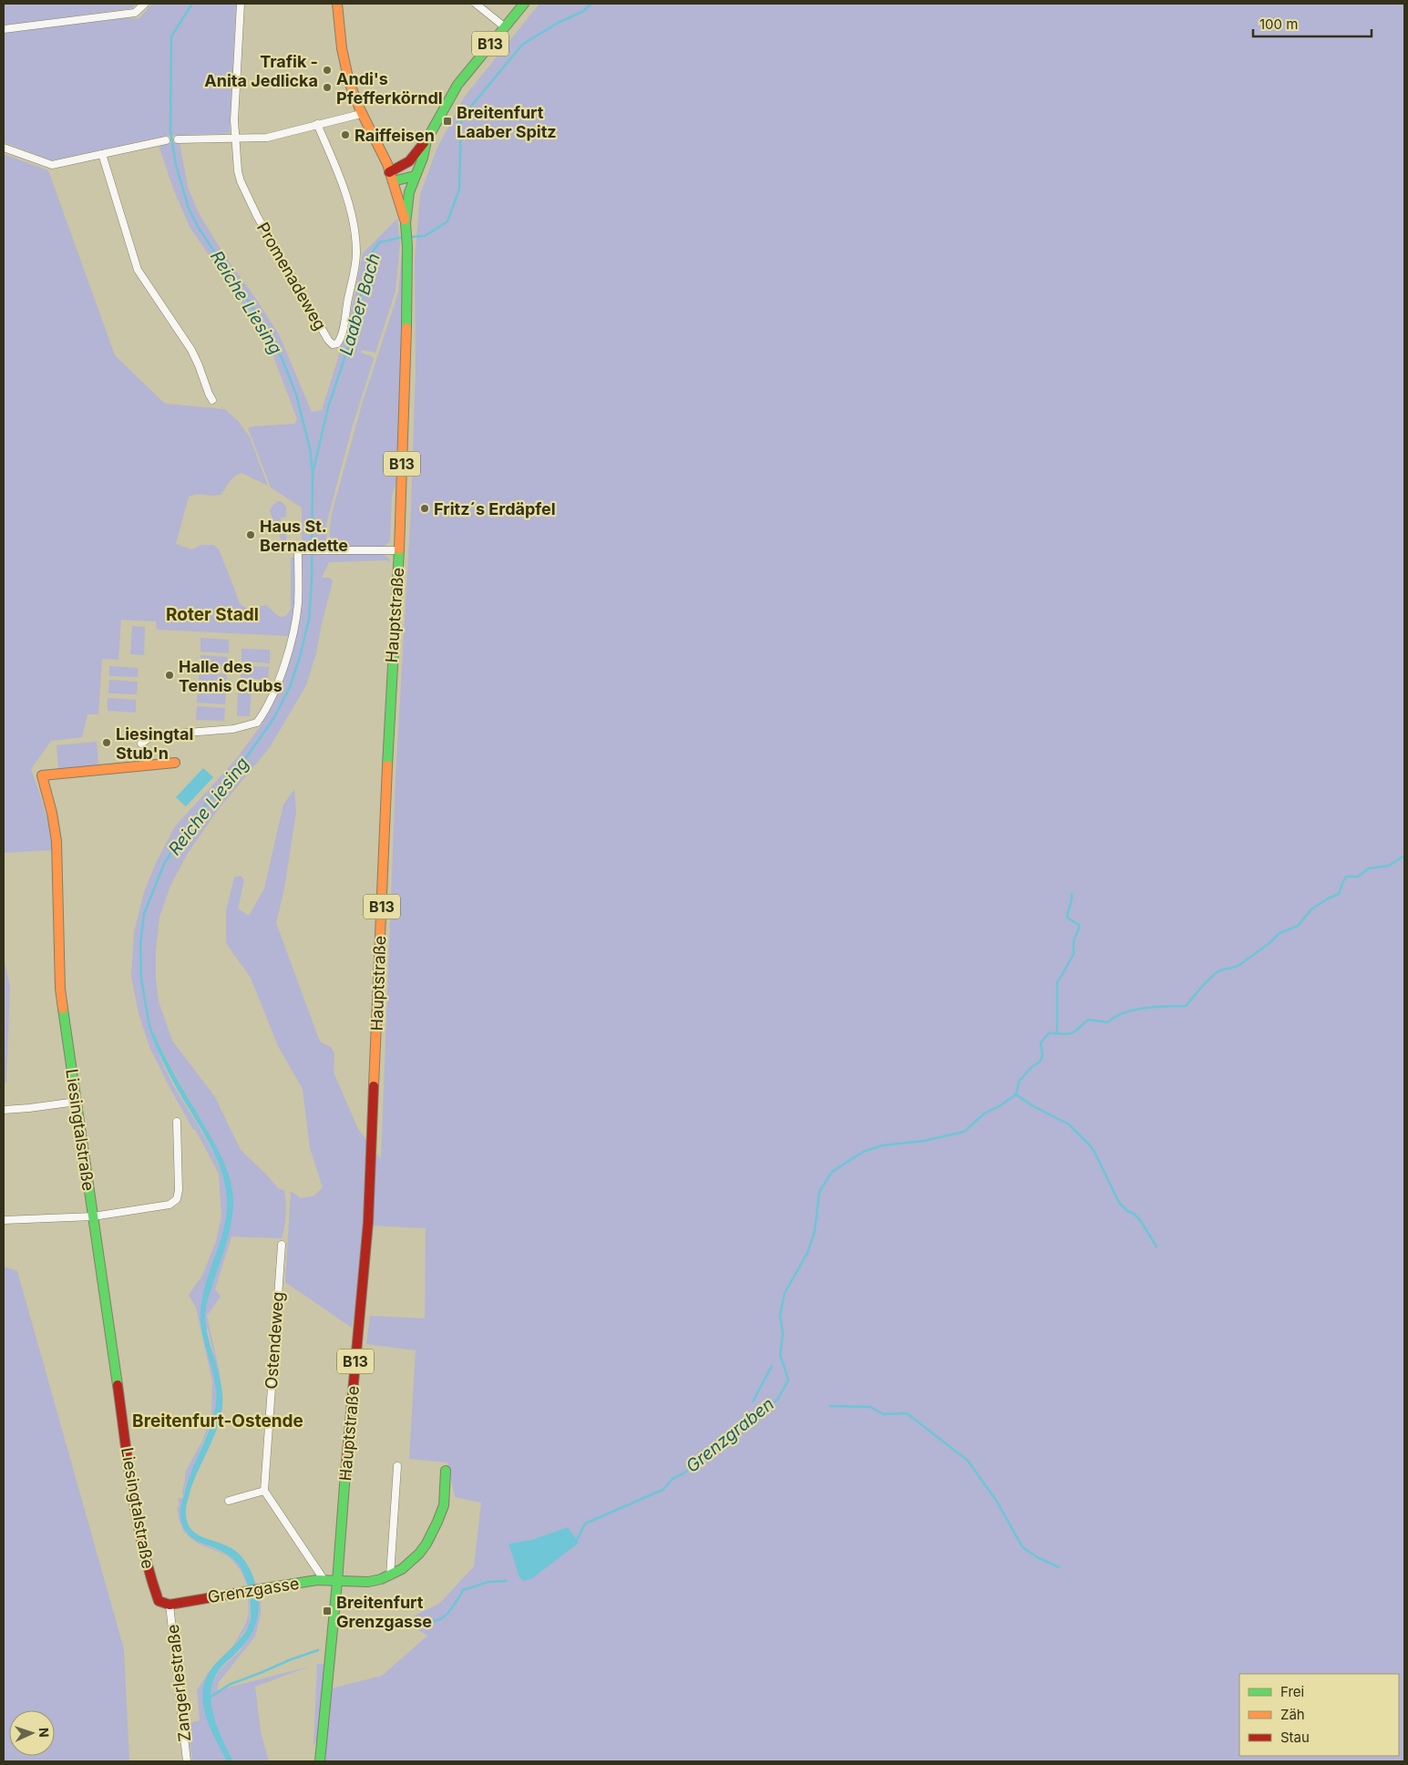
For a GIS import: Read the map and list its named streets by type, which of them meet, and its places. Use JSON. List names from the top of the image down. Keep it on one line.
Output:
{"streets":{"main road":["B13","Hauptstraße","Liesingtalstraße","Grenzgasse"],"street":["Promenadeweg","Ostendeweg","Zangerlestraße"]},"crossings":[["B13","Hauptstraße"],["Hauptstraße","Grenzgasse"],["Liesingtalstraße","Grenzgasse"],["Liesingtalstraße","Zangerlestraße"],["Grenzgasse","Zangerlestraße"]],"districts":["Roter Stadl","Breitenfurt-Ostende"],"water":["Reiche Liesing","Laaber Bach","Grenzgraben"],"places":{"other":["Trafik - Anita Jedlicka","Andi's Pfefferkörndl","Raiffeisen","Fritz´s Erdäpfel","Haus St. Bernadette","Halle des Tennis Clubs","Liesingtal Stub'n"],"transit":["Breitenfurt Laaber Spitz","Breitenfurt Grenzgasse"]},"legend":["Frei","Zäh","Stau"],"scale_bar":"100 m","north":"right"}
